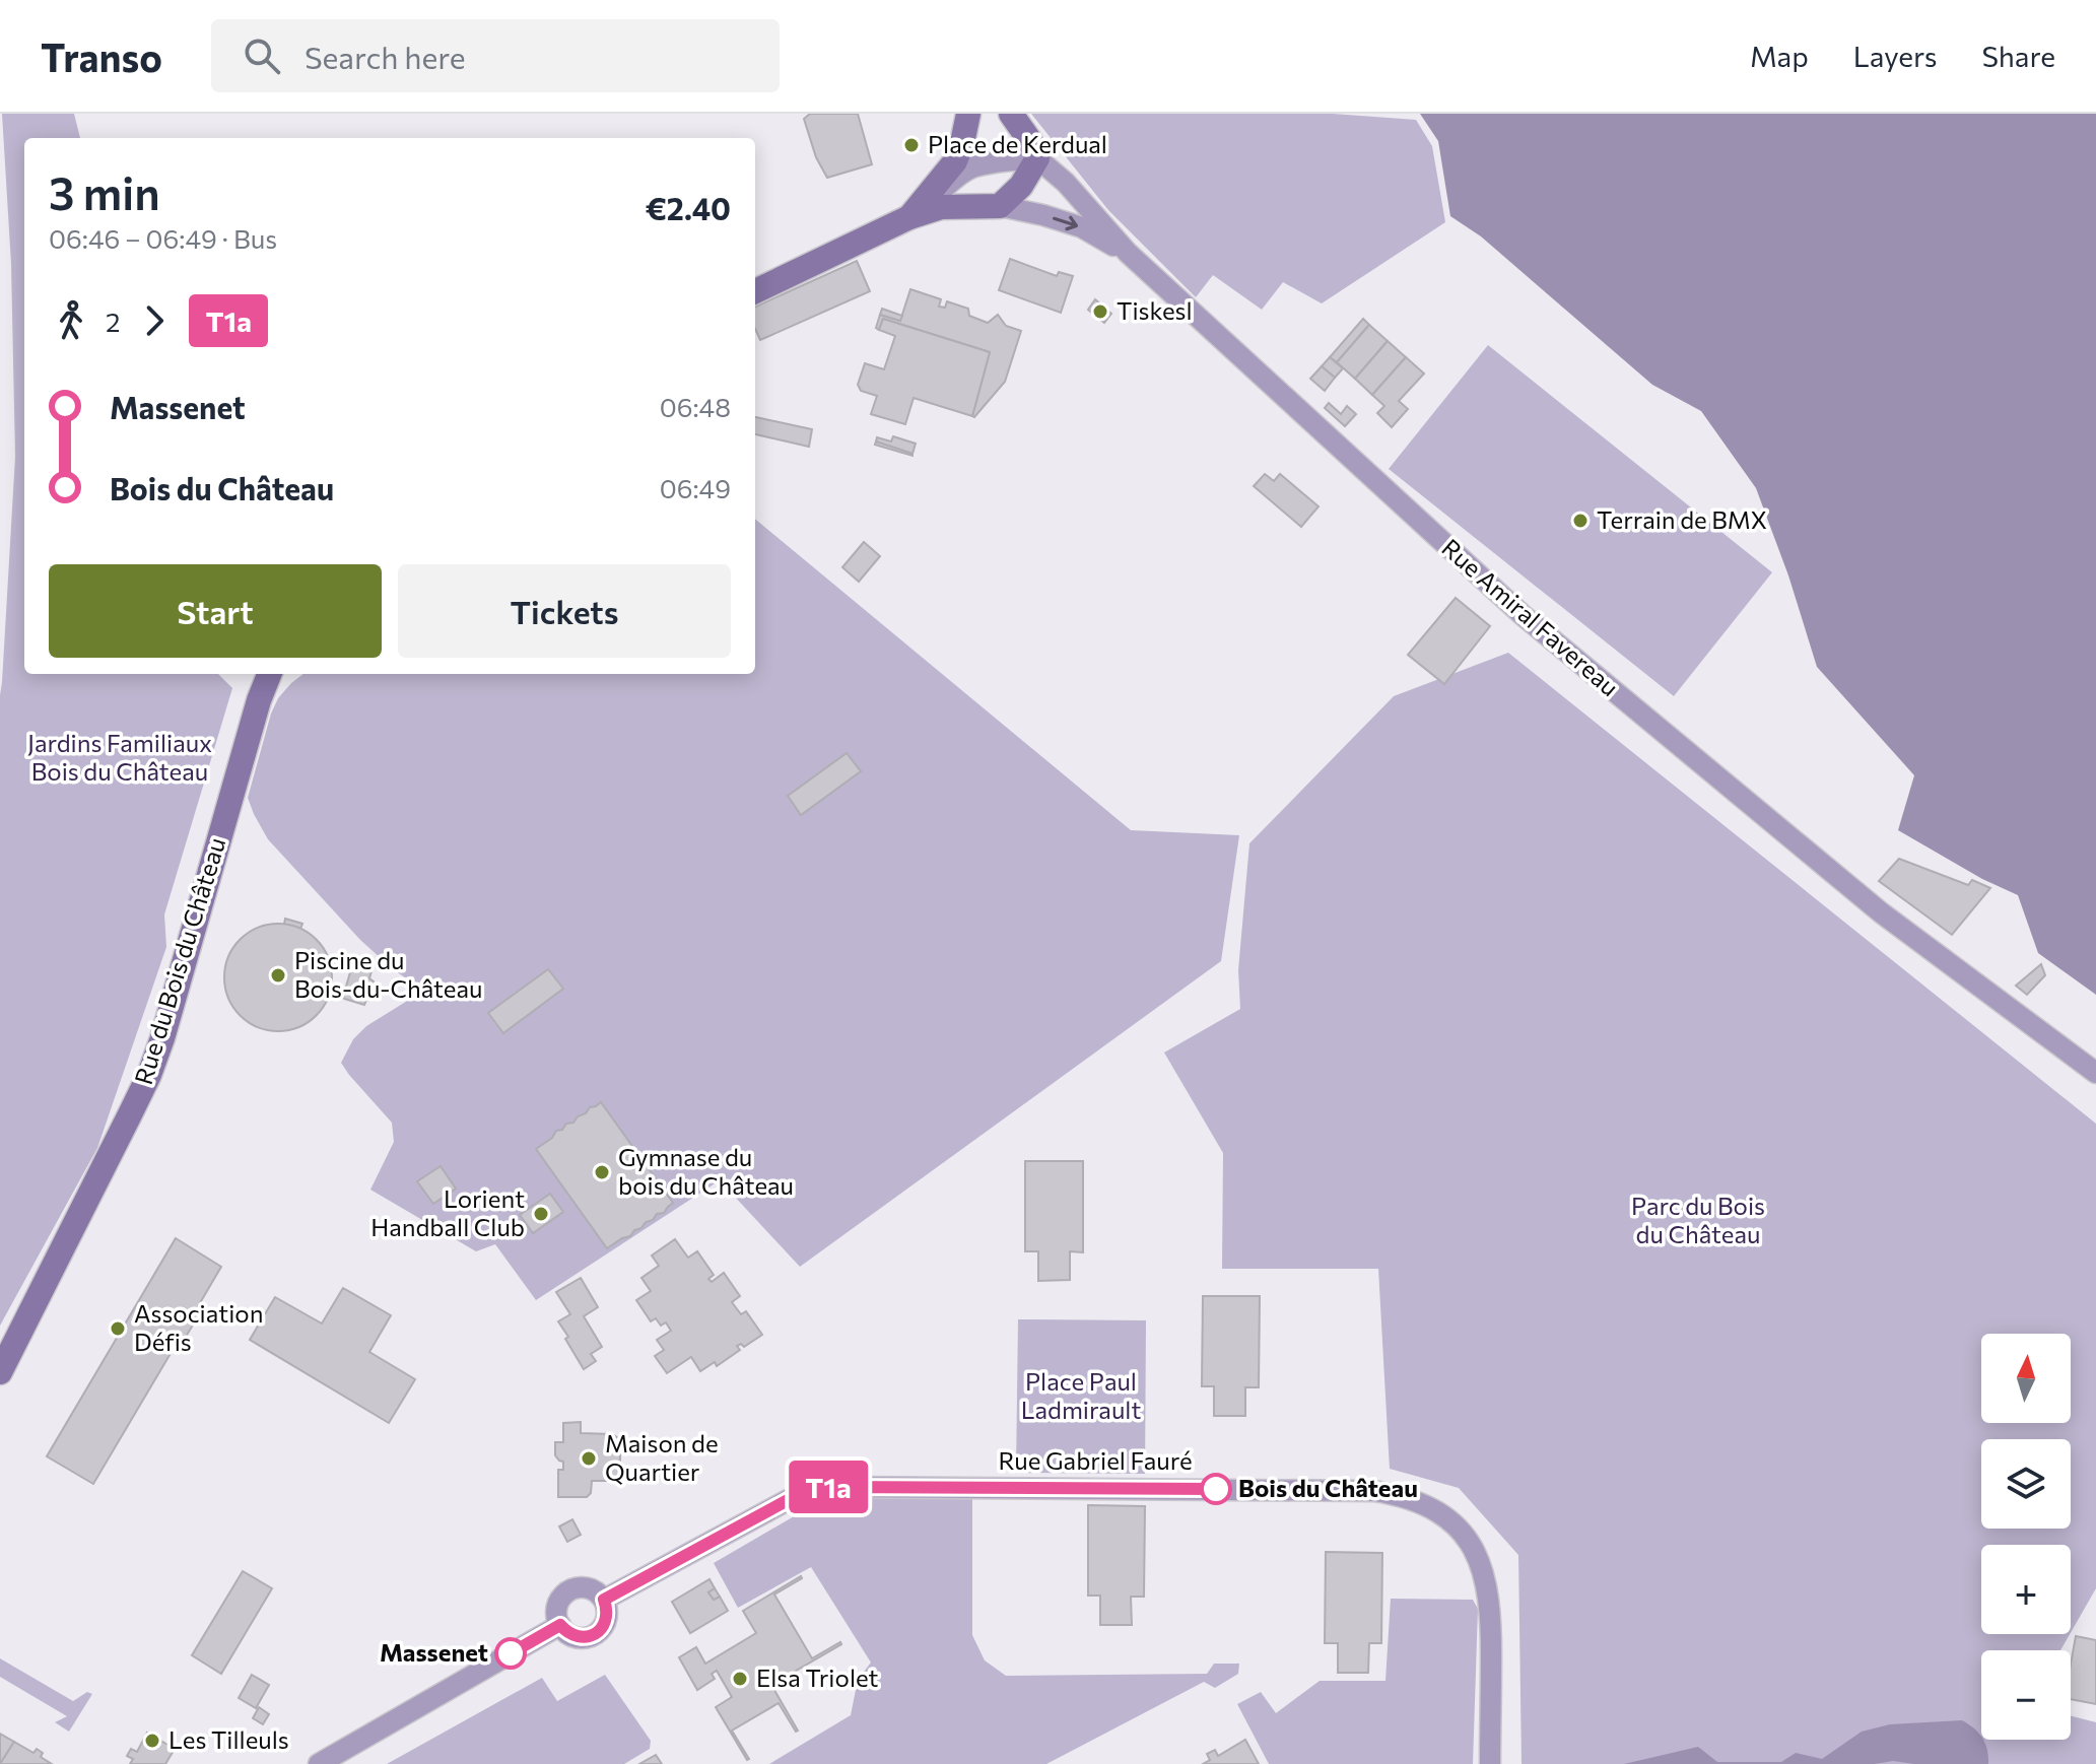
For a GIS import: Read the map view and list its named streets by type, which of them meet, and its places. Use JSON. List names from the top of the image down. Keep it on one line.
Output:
{"streets":{"street":["Rue Amiral Favereau","Rue du Bois du Château","Rue Gabriel Fauré"]},"parks":["Jardins Familiaux Bois du Château","Parc du Bois du Château","Place Paul Ladmirault"],"places":["Place de Kerdual","Tiskesl","Terrain de BMX","Piscine du Bois-du-Château","Gymnase du bois du Château","Lorient Handball Club","Association Défis","Maison de Quartier","Bois du Château","Massenet","Elsa Triolet","Les Tilleuls"],"lines":["bus line T1a"],"north":"top","page":{"header":"Transo","search":"Search here","nav":["Map","Layers","Share"],"on_map":"T1a","heading":["3 min","06:46 – 06:49 · Bus","€2.40"],"legs":["2","T1a"],"list":[{"name":"Massenet","value":"06:48"},{"name":"Bois du Château","value":"06:49"}],"buttons":["Start","Tickets"],"map_buttons":["+","−"]}}
